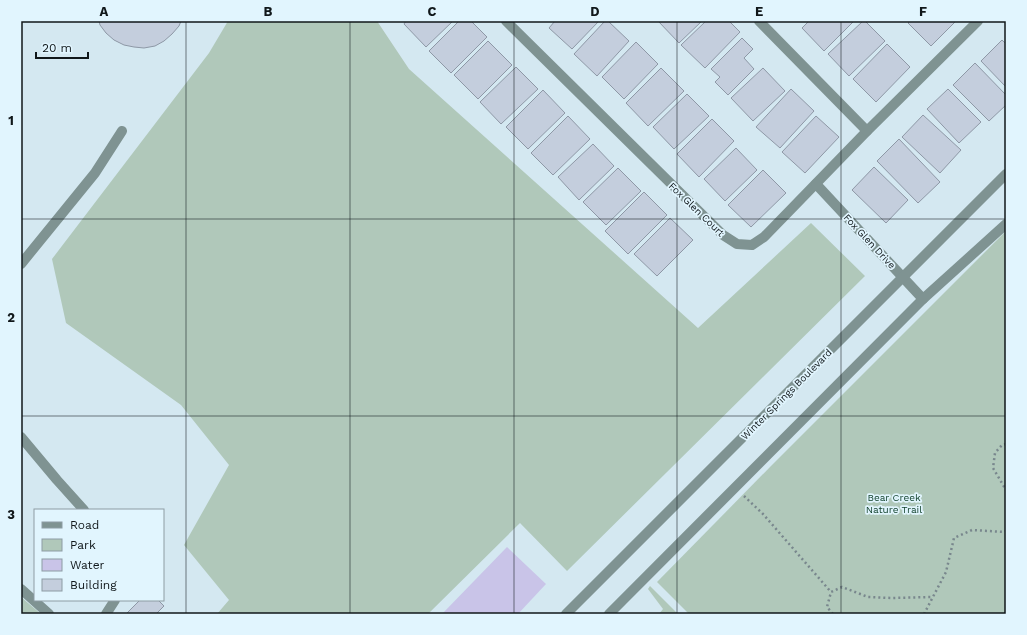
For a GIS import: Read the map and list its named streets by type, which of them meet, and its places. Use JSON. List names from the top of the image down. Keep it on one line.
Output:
{"streets":{"street":["Fox Glen Court","Fox Glen Drive","Winter Springs Boulevard"]},"crossings":[["Fox Glen Court","Fox Glen Drive"],["Fox Glen Drive","Winter Springs Boulevard"]],"parks":["Bear Creek Nature Trail"],"legend":["Road","Park","Water","Building"],"scale_bar":"20 m","grid":{"columns":["A","B","C","D","E","F"],"rows":["1","2","3"]}}
